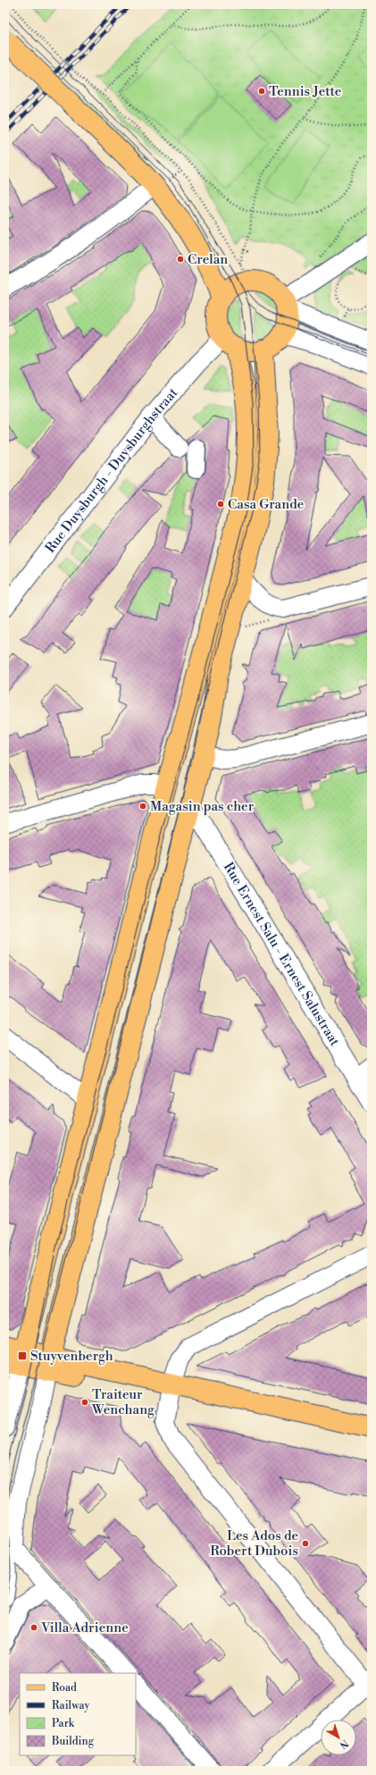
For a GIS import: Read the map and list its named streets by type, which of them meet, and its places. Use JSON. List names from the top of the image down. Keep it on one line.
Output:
{"streets":{"street":["Rue Duysburgh - Duysburghstraat","Rue Ernest Salu - Ernest Salustraat"]},"places":{"other":["Tennis Jette","Crelan","Casa Grande","Magasin pas cher","Traiteur Wenchang","Les Ados de Robert Dubois","Villa Adrienne"],"transit":["Stuyvenbergh"]},"legend":["Road","Railway","Park","Building"],"north":"bottom right"}
